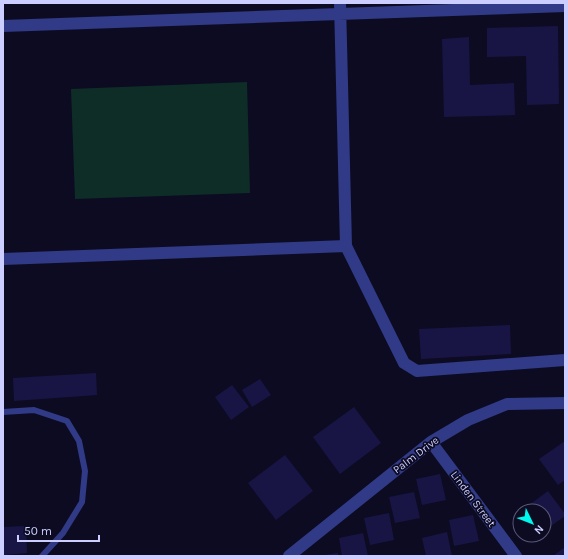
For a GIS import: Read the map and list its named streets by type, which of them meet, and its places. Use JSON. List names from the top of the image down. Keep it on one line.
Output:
{"streets":{"street":["Palm Drive","Linden Street"]},"crossings":[["Palm Drive","Linden Street"]],"scale_bar":"50 m","north":"bottom right"}
